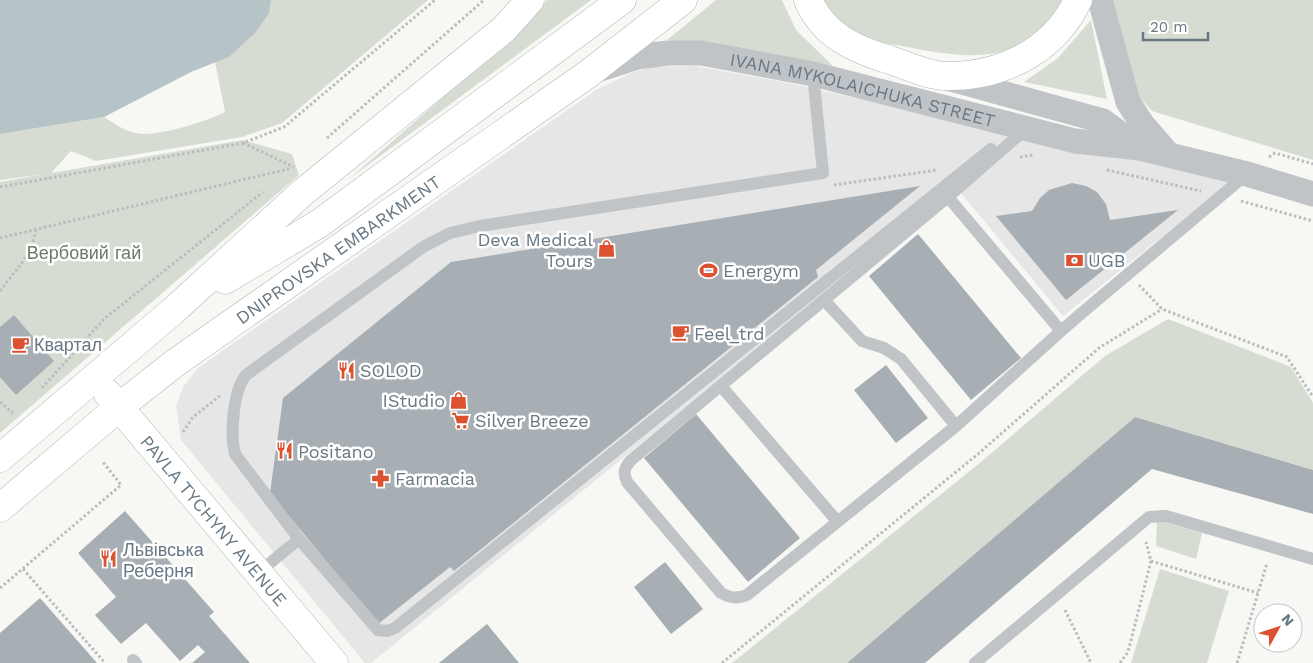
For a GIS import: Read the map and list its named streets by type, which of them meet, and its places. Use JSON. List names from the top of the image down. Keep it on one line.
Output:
{"streets":{"main road":["IVANA MYKOLAICHUKA STREET","DNIPROVSKA EMBARKMENT","PAVLA TYCHYNY AVENUE"]},"crossings":[["IVANA MYKOLAICHUKA STREET","DNIPROVSKA EMBARKMENT"],["DNIPROVSKA EMBARKMENT","PAVLA TYCHYNY AVENUE"]],"parks":["Вербовий гай"],"places":{"shop":["Deva Medical Tours","IStudio"],"bank":["UGB"],"sports":["Energym"],"cafe":["Feel_trd","Квартал"],"restaurant":["SOLOD","Positano","Львівська Реберня"],"supermarket":["Silver Breeze"],"pharmacy":["Farmacia"]},"scale_bar":"20 m","north":"top right"}
